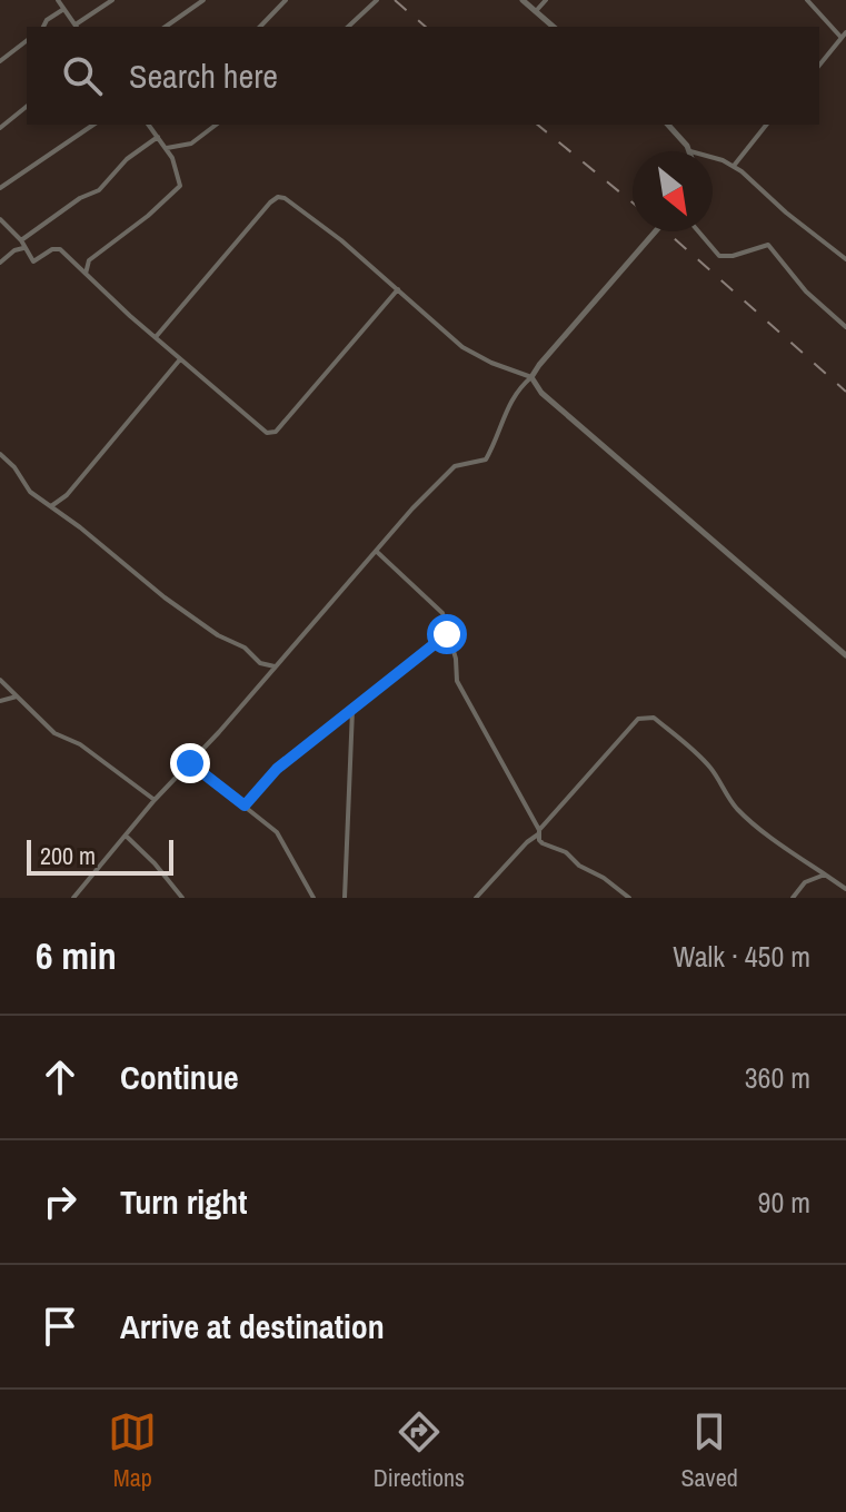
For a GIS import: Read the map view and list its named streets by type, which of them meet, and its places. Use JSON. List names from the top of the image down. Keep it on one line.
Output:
{"scale_bar":"200 m","north":"bottom right","page":{"search":"Search here","scale":"200 m","heading":["6 min","Walk · 450 m"],"list":[["Continue","360 m"],["Turn right","90 m"],"Arrive at destination"],"nav":["Map","Directions","Saved"]}}
